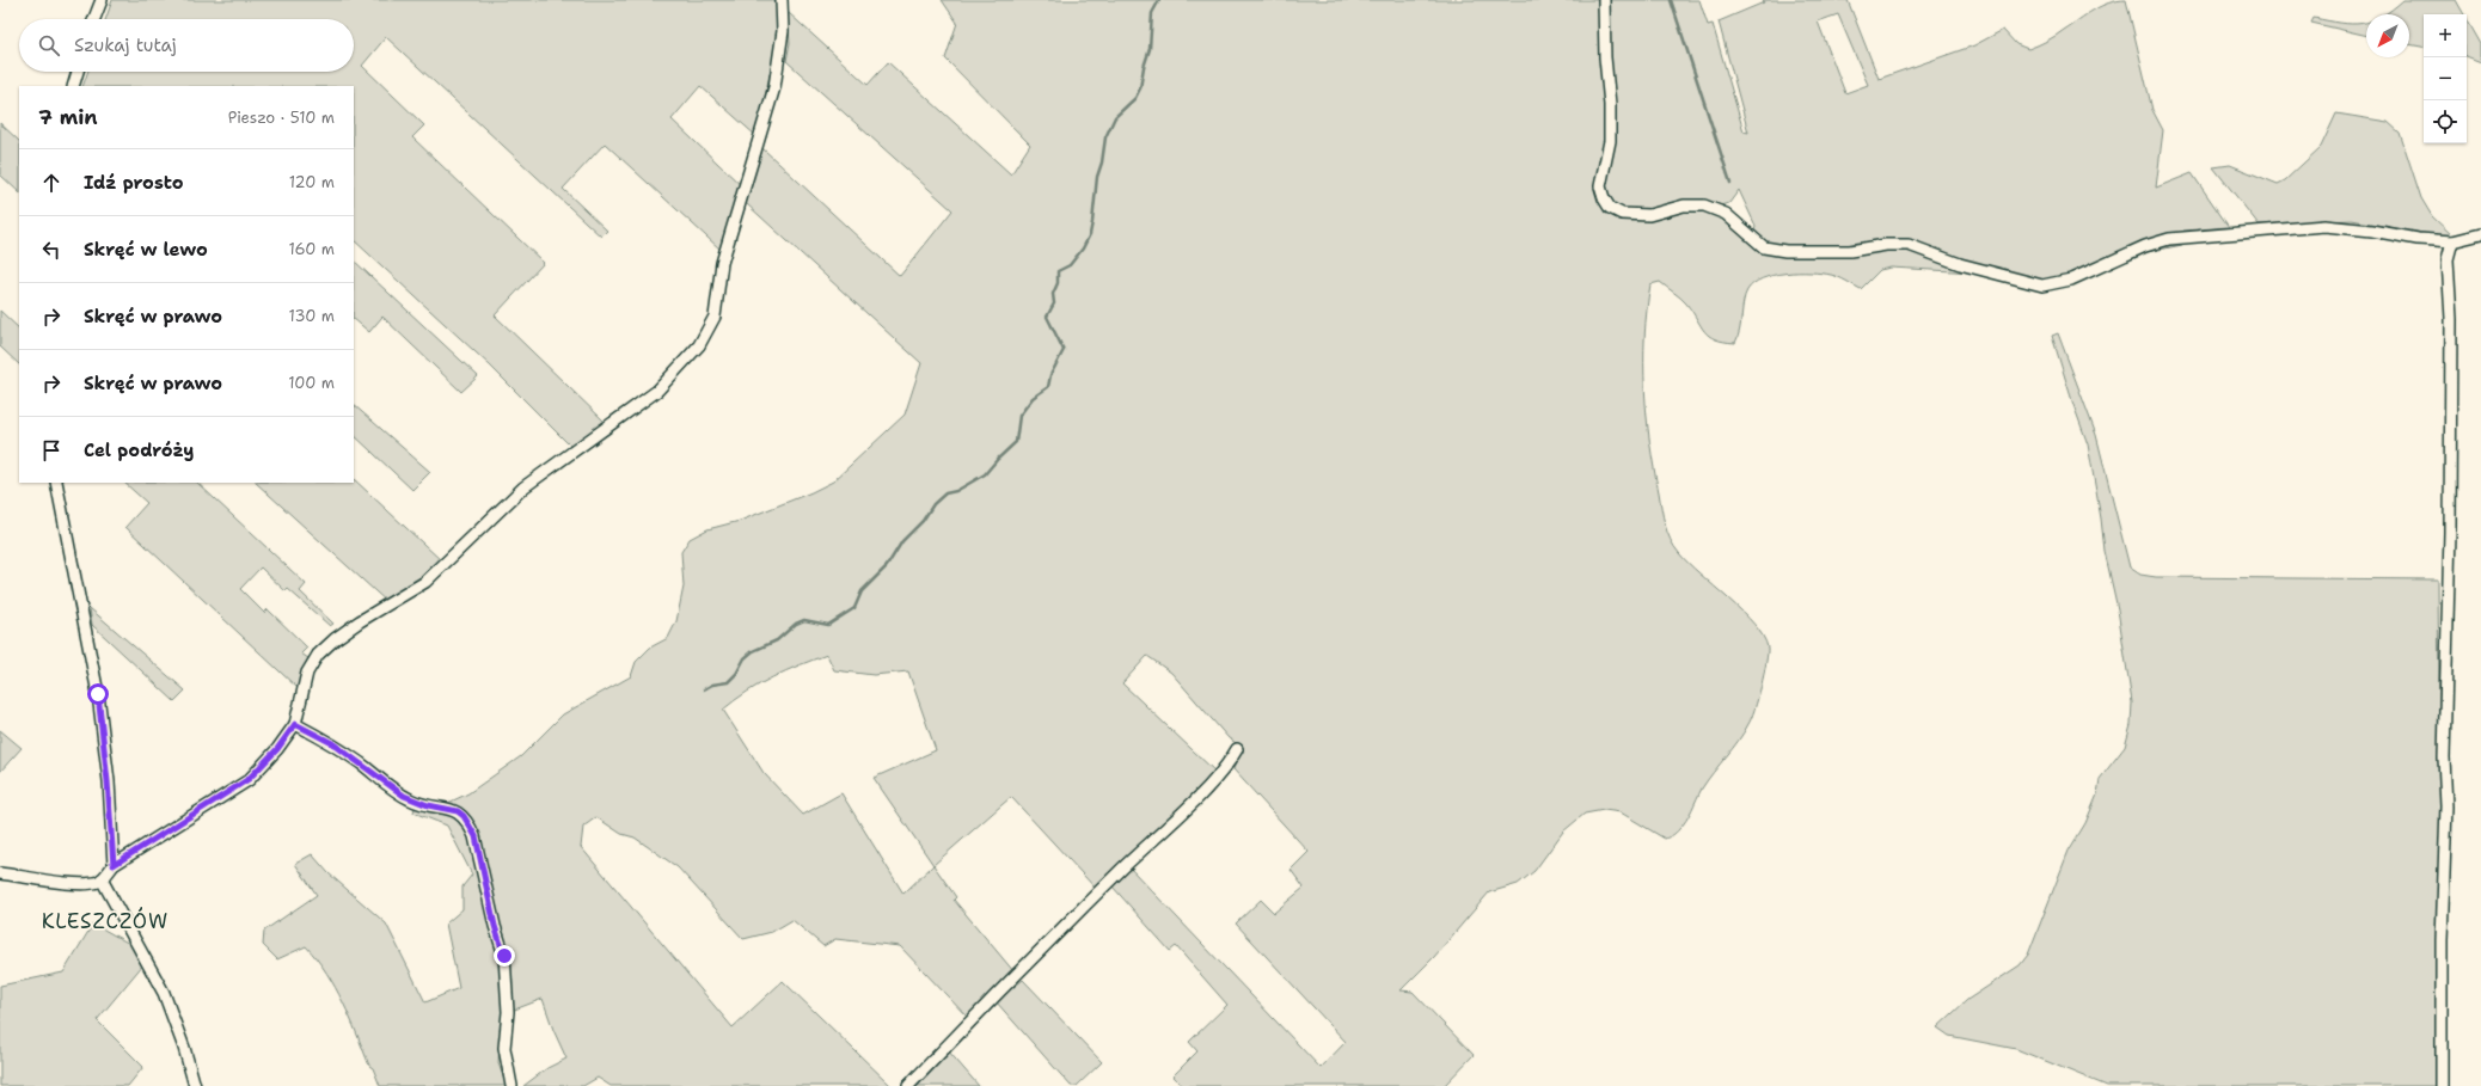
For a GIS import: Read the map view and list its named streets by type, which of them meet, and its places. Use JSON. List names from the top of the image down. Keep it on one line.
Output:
{"districts":["KLESZCZÓW"],"north":"bottom left","page":{"map_buttons":["+","−"],"search":"Szukaj tutaj","heading":["7 min","Pieszo · 510 m"],"list":[["Idź prosto","120 m"],["Skręć w lewo","160 m"],["Skręć w prawo","130 m"],["Skręć w prawo","100 m"],"Cel podróży"]}}
